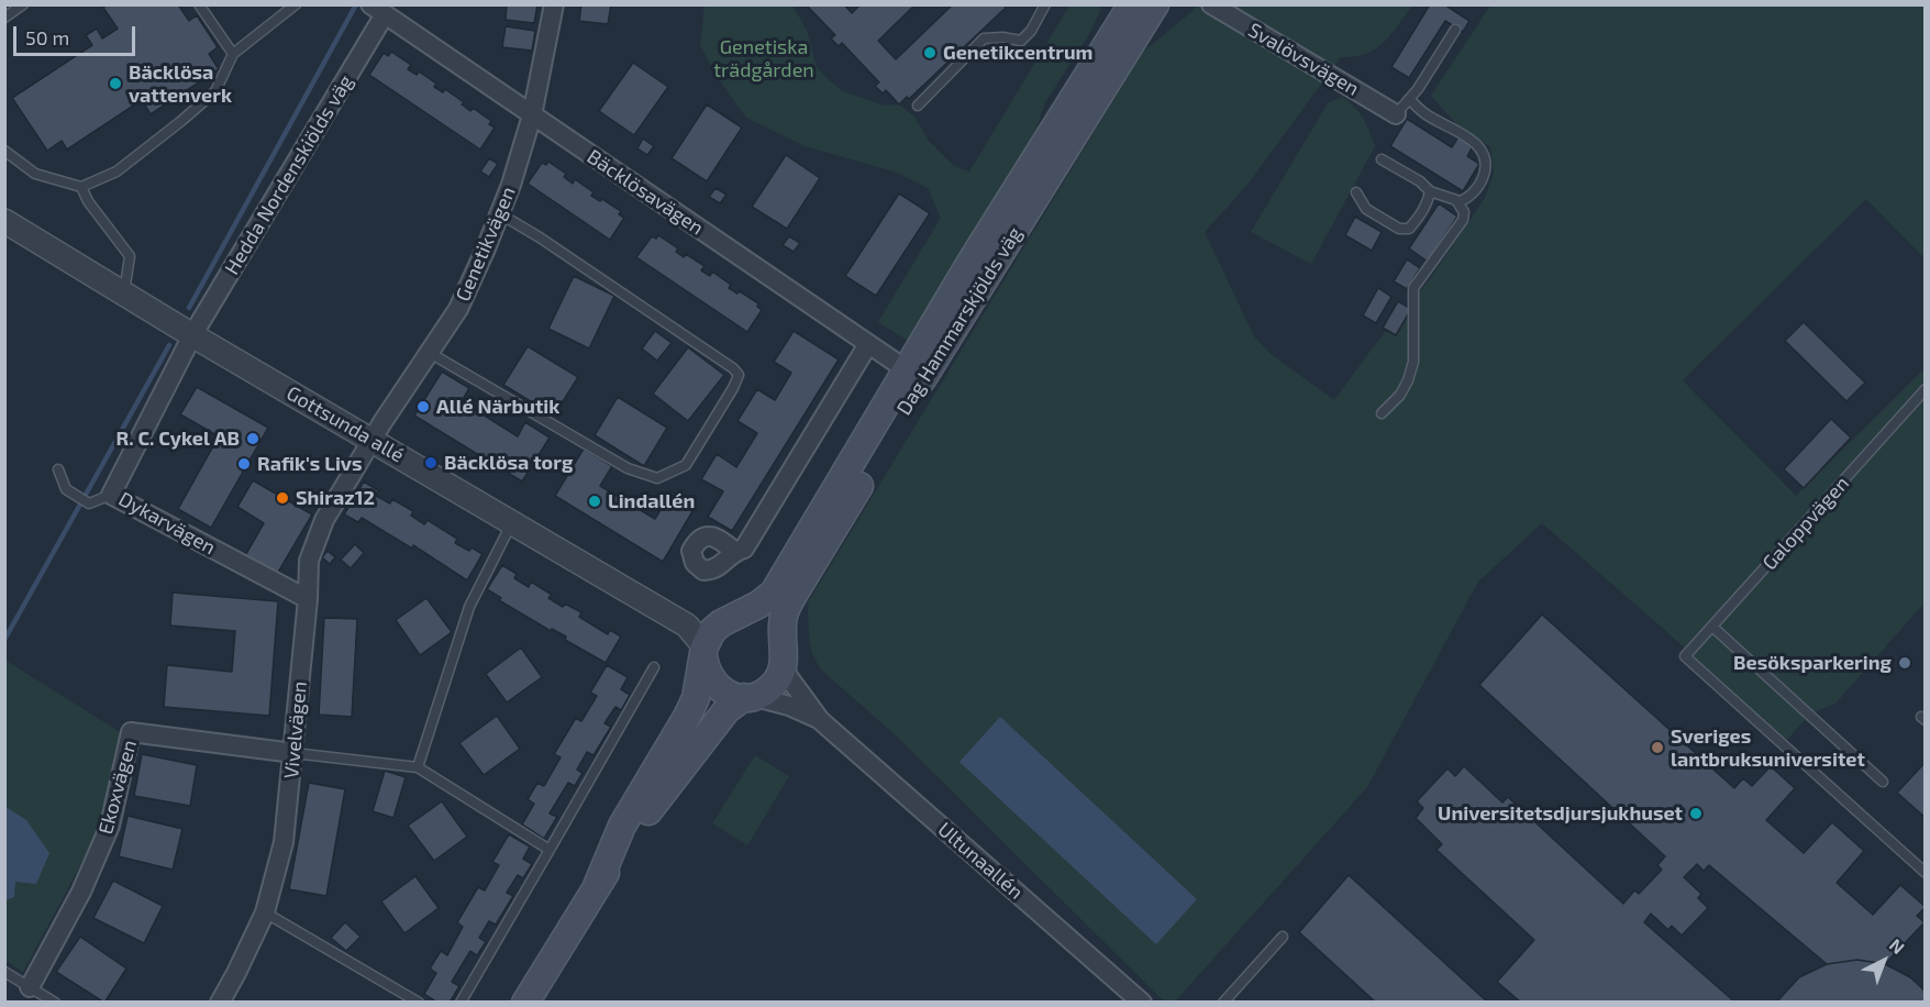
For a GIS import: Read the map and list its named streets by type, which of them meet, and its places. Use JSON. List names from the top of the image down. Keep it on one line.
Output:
{"streets":{"main road":["Dag Hammarskjölds väg"],"street":["Svalövsvägen","Hedda Nordenskiölds väg","Bäcklösavägen","Genetikvägen","Gottsunda allé","Dykarvägen","Vivelvägen","Ekoxvägen","Ultunaallén"],"lane":["Galoppvägen"]},"crossings":[["Hedda Nordenskiölds väg","Bäcklösavägen"],["Hedda Nordenskiölds väg","Gottsunda allé"],["Hedda Nordenskiölds väg","Dykarvägen"],["Bäcklösavägen","Genetikvägen"],["Bäcklösavägen","Dag Hammarskjölds väg"],["Genetikvägen","Gottsunda allé"],["Genetikvägen","Vivelvägen"],["Dag Hammarskjölds väg","Gottsunda allé"],["Dag Hammarskjölds väg","Ultunaallén"],["Gottsunda allé","Dykarvägen"],["Gottsunda allé","Vivelvägen"],["Gottsunda allé","Ultunaallén"],["Dykarvägen","Vivelvägen"],["Vivelvägen","Ekoxvägen"]],"parks":["Genetiska trädgården"],"places":["Genetikcentrum","Bäcklösa vattenverk","Allé Närbutik","R. C. Cykel AB","Bäcklösa torg","Rafik's Livs","Shiraz12","Lindallén","Besöksparkering","Sveriges lantbruksuniversitet","Universitetsdjursjukhuset"],"scale_bar":"50 m","north":"top right"}
